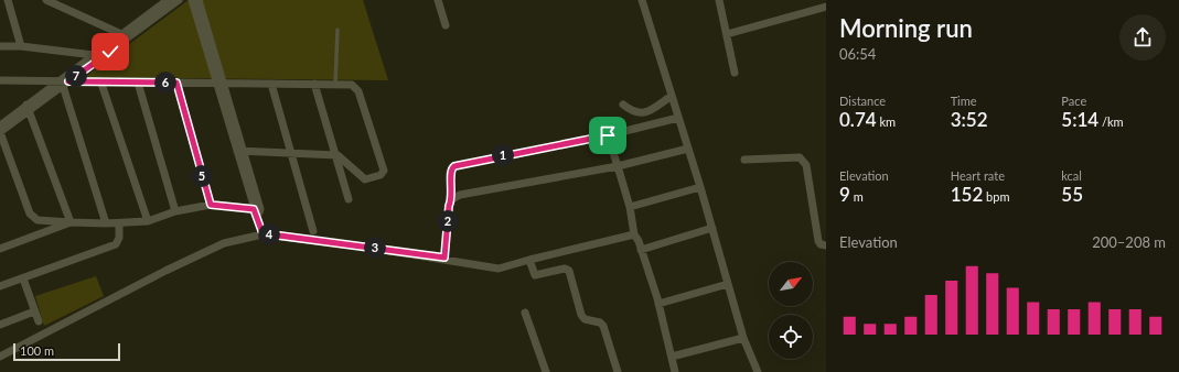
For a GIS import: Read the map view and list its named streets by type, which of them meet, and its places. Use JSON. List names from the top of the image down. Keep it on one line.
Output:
{"scale_bar":"100 m","north":"top right","page":{"heading":["Morning run","06:54"],"pins":["7","6","1","5","2","4","3"],"stats":[["Distance","0.74 km"],["Time","3:52"],["Pace","5:14 /km"],["Elevation","9 m"],["Heart rate","152 bpm"],["kcal","55"]],"chart":["Elevation","200–208 m"],"scale":"100 m"}}
